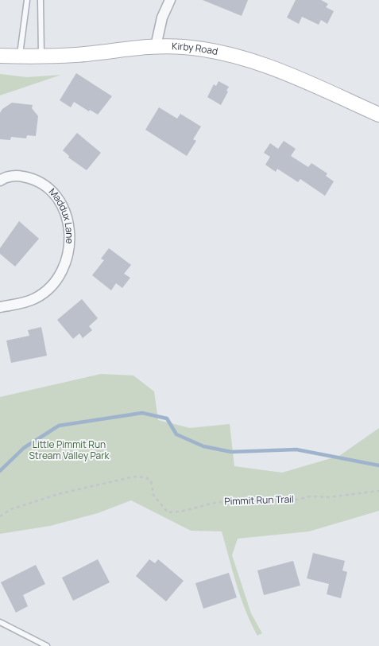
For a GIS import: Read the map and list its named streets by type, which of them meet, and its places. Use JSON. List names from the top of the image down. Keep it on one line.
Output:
{"streets":{"main road":["Kirby Road"],"street":["Maddux Lane"],"path":["Pimmit Run Trail"]},"parks":["Little Pimmit Run Stream Valley Park"]}
